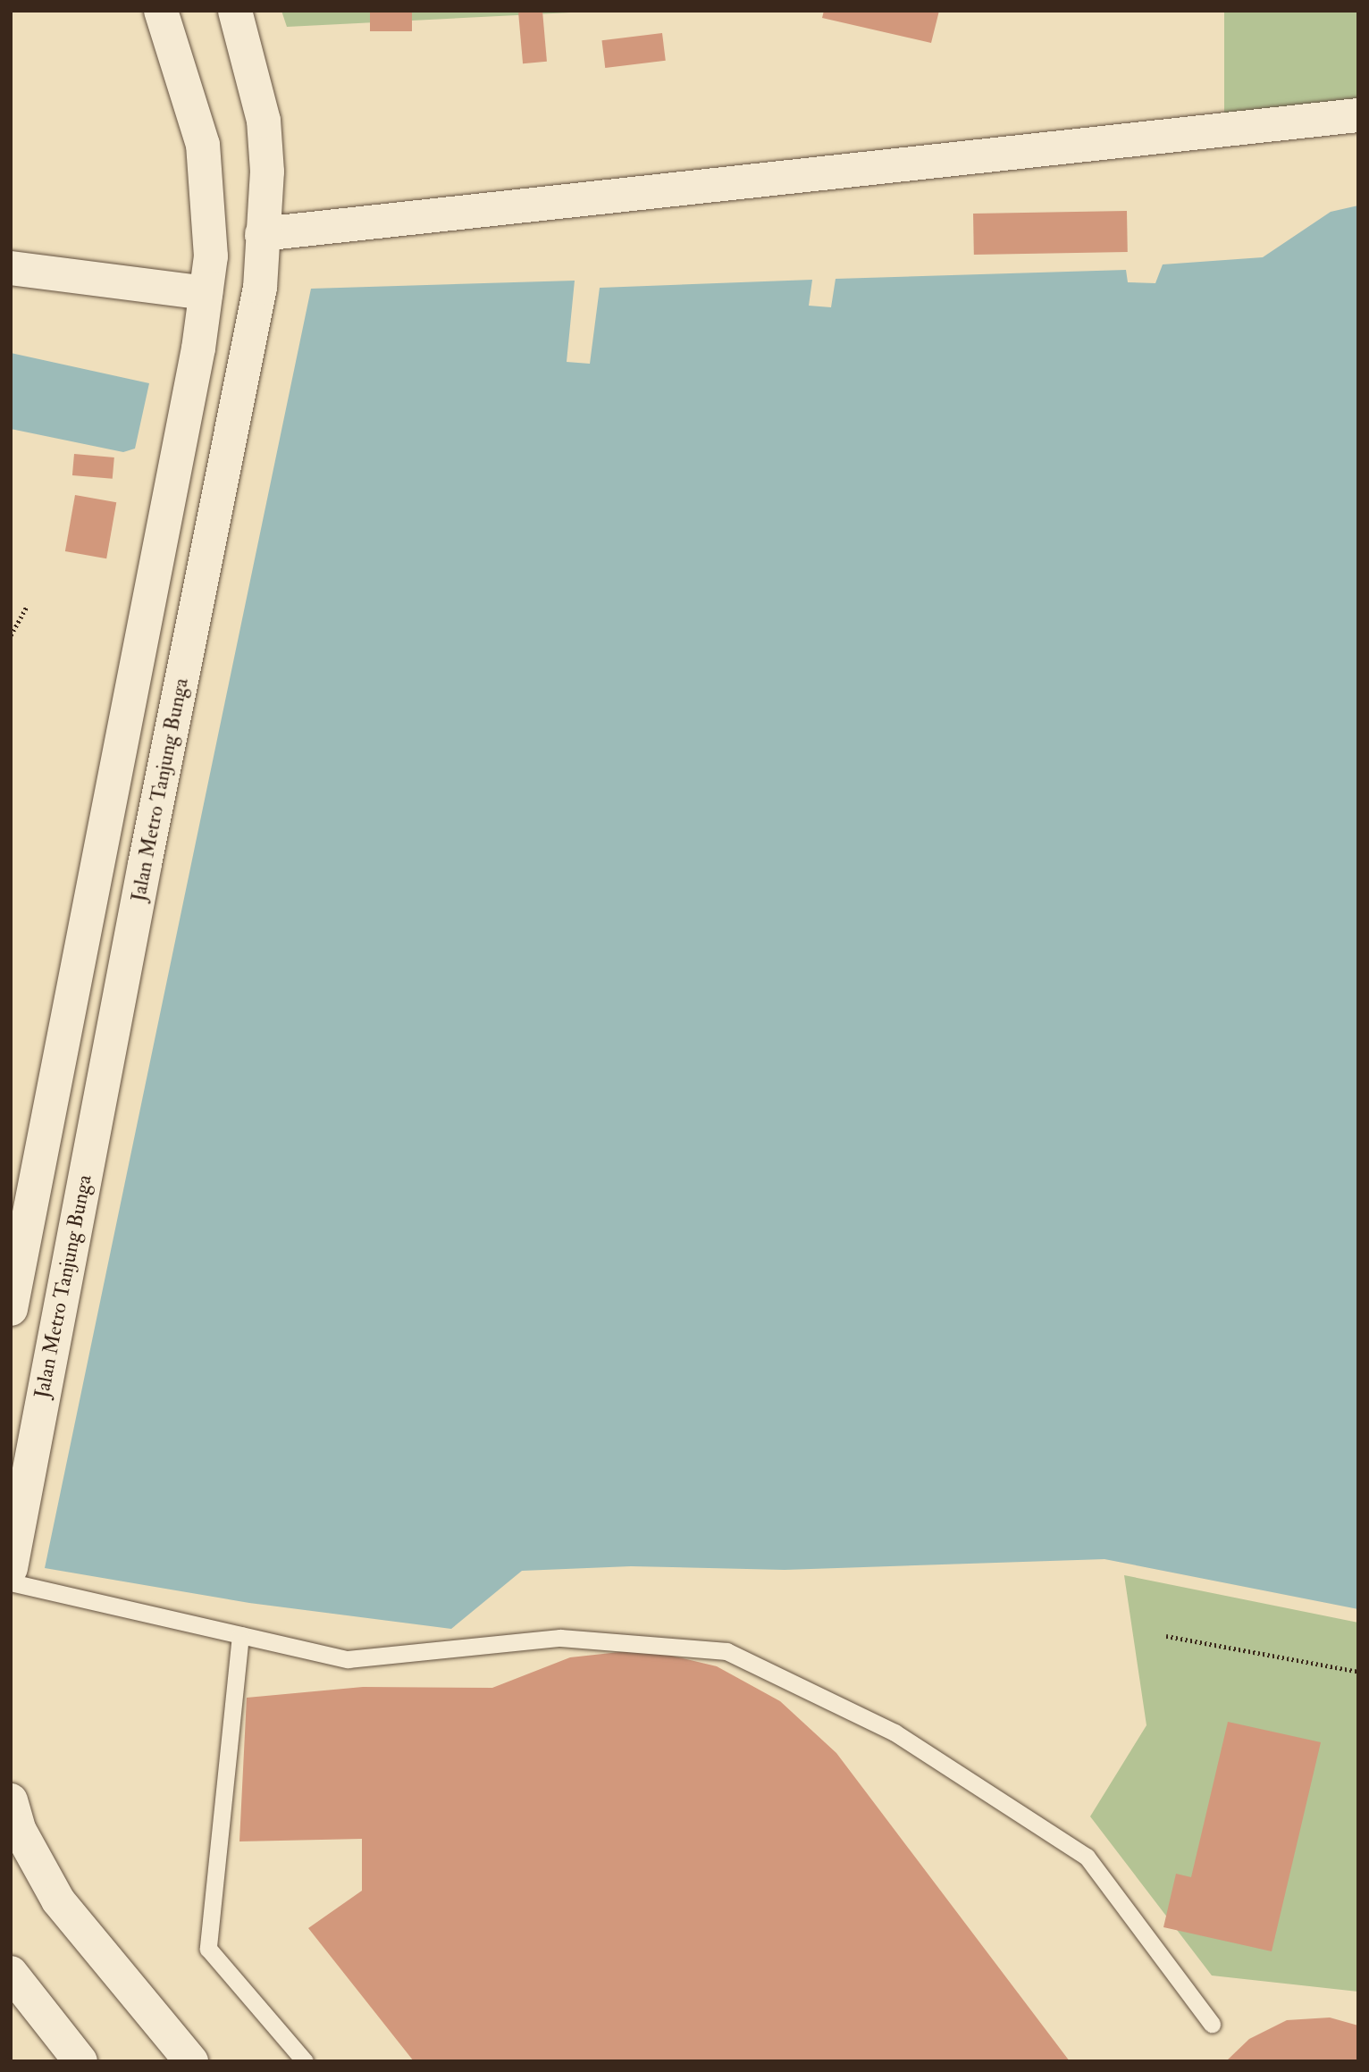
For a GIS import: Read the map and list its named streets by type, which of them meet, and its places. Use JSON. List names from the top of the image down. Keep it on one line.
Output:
{"streets":{"main road":["Jalan Metro Tanjung Bunga"]}}
